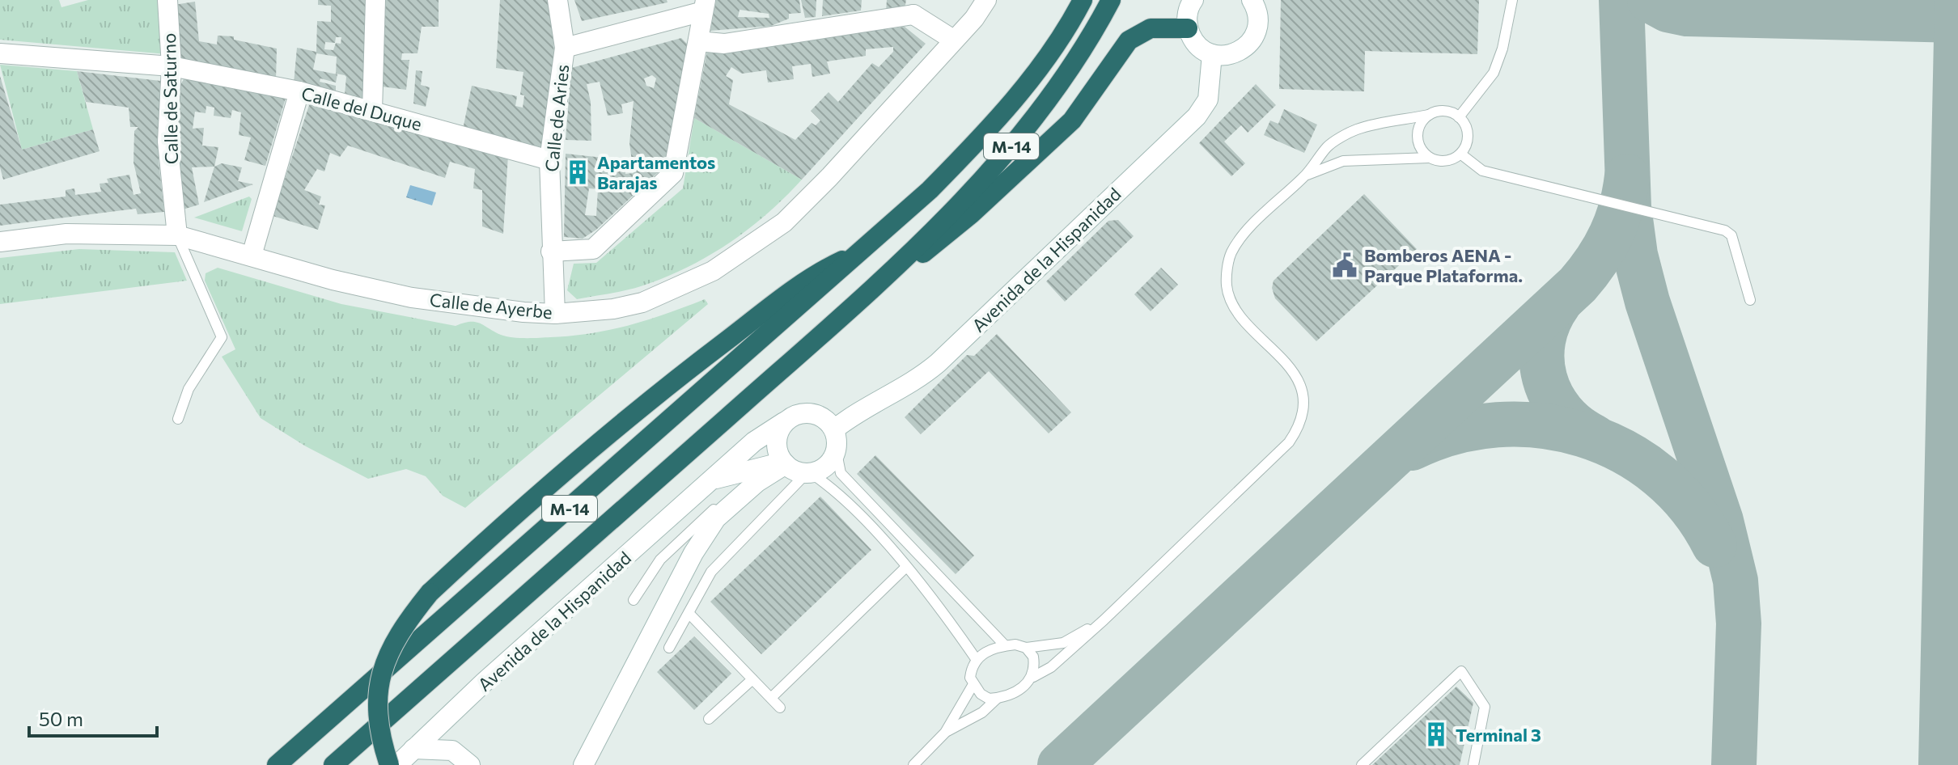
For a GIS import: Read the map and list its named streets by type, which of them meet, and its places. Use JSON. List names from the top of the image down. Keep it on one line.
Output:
{"streets":{"highway":["M-14"],"street":["Calle de Saturno","Calle del Duque","Calle de Aries","Avenida de la Hispanidad","Calle de Ayerbe"]},"crossings":[["Calle de Saturno","Calle del Duque"],["Calle de Saturno","Calle de Ayerbe"],["Calle del Duque","Calle de Aries"],["Calle de Aries","Calle de Ayerbe"]],"places":{"building":["Apartamentos Barajas","Terminal 3"],"public building":["Bomberos AENA - Parque Plataforma."]},"scale_bar":"50 m"}
